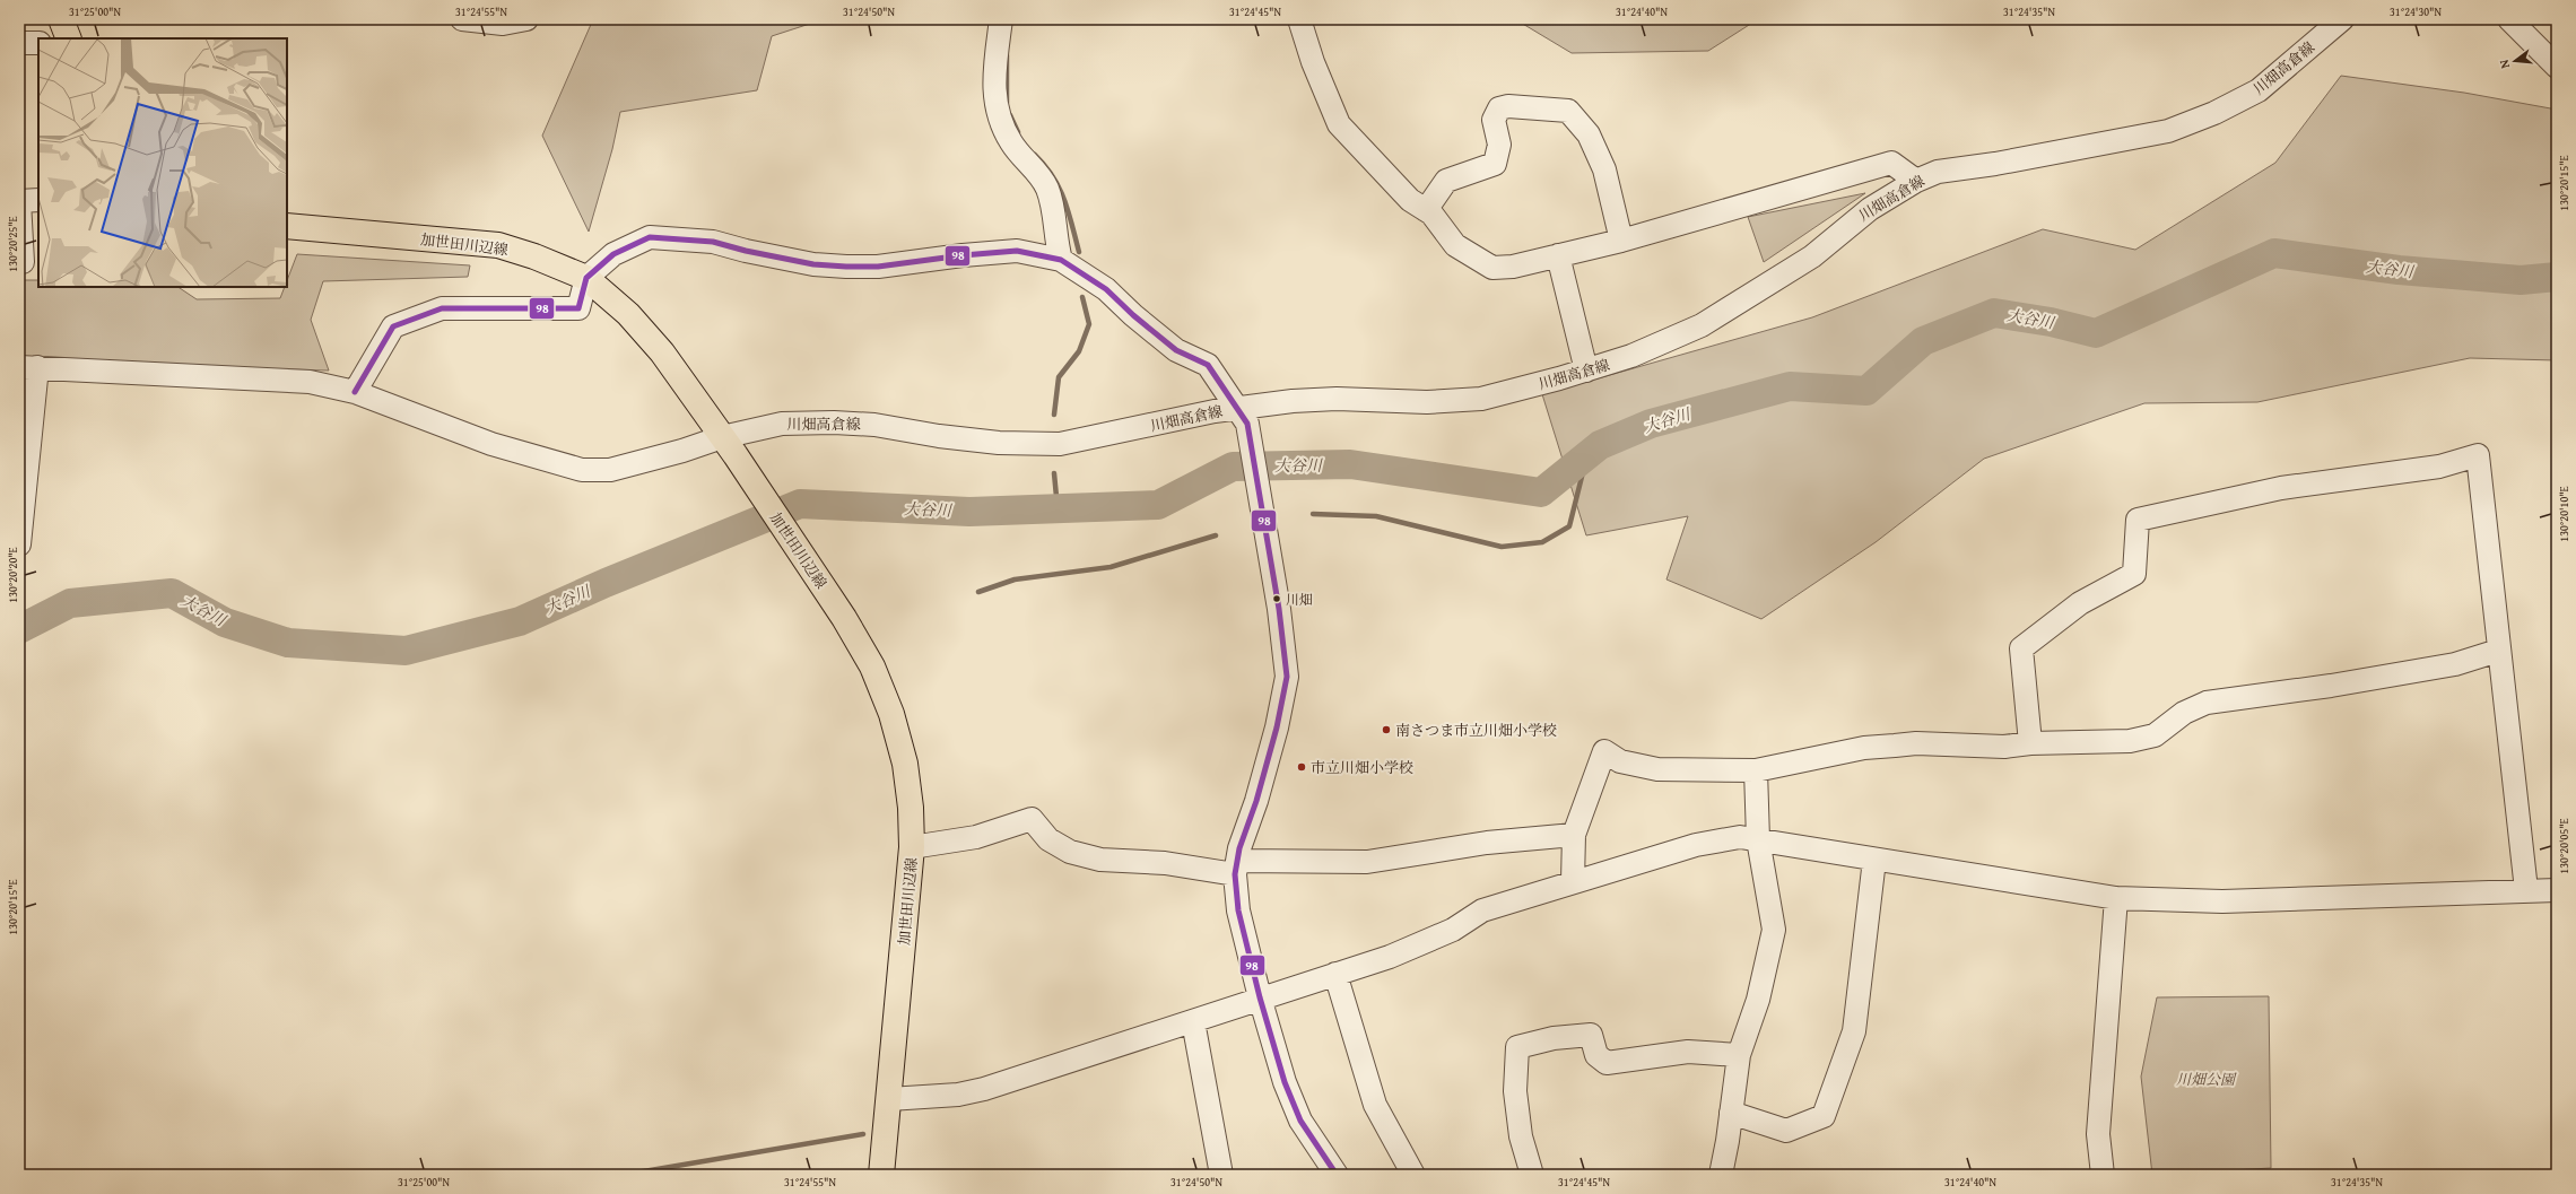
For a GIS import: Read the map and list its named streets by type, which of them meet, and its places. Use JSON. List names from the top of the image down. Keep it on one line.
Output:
{"streets":{"main road":["加世田川辺線"],"street":["川畑高倉線"]},"crossings":[["川畑高倉線","加世田川辺線"]],"water":["大谷川"],"parks":["川畑公園"],"places":["川畑","南さつま市立川畑小学校","市立川畑小学校"],"lines":["transit line 98"],"north":"left","coordinates":["31°25'00\"N","31°24'55\"N","31°24'50\"N","31°24'45\"N","31°24'40\"N","31°24'35\"N","31°24'30\"N","130°20'15\"E","130°20'25\"E","130°20'10\"E","130°20'20\"E","130°20'05\"E"]}
